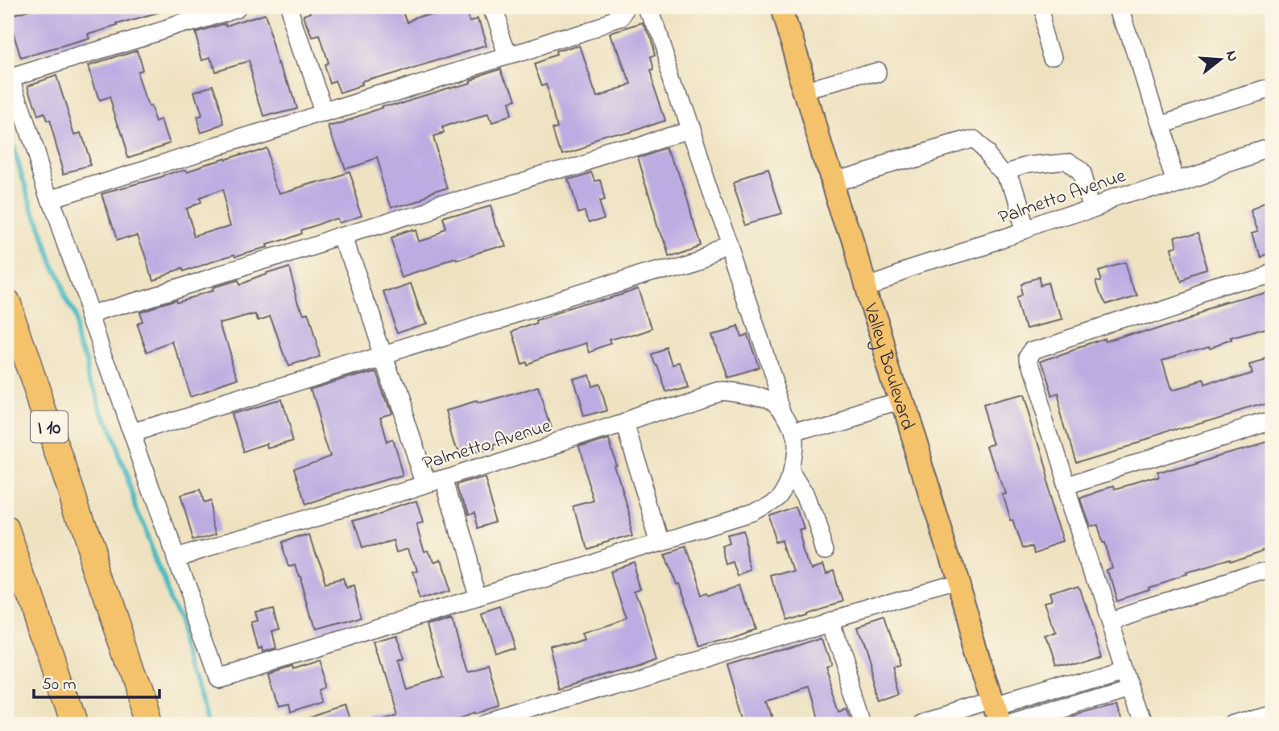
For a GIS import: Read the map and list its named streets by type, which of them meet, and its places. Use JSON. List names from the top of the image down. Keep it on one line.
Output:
{"streets":{"highway":["I 10"],"main road":["Valley Boulevard"],"street":["Palmetto Avenue"]},"crossings":[["Palmetto Avenue","Valley Boulevard"]],"scale_bar":"50 m","north":"right"}
